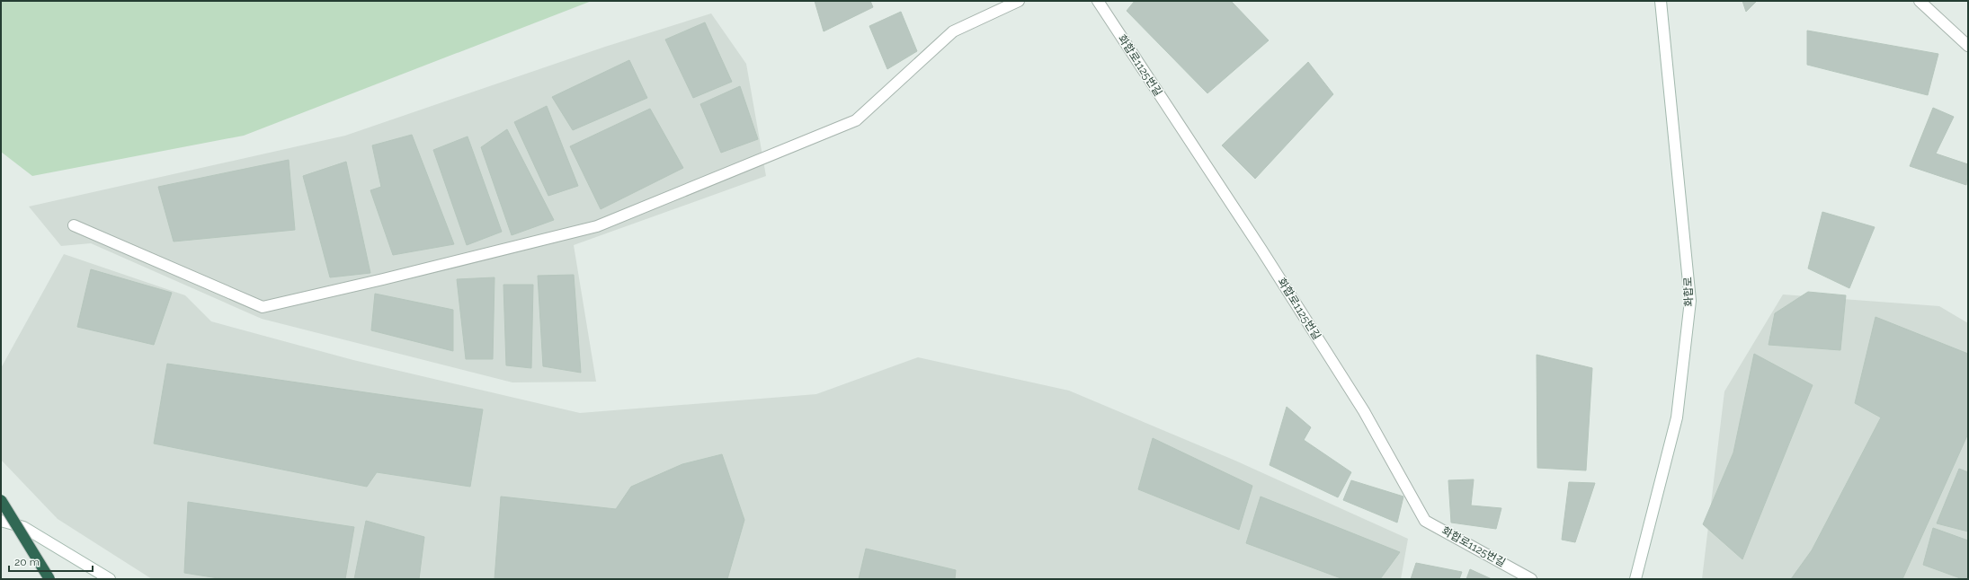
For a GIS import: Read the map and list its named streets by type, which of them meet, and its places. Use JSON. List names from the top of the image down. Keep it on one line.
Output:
{"streets":{"street":["화합로1125번길","화합로"]},"scale_bar":"20 m"}
